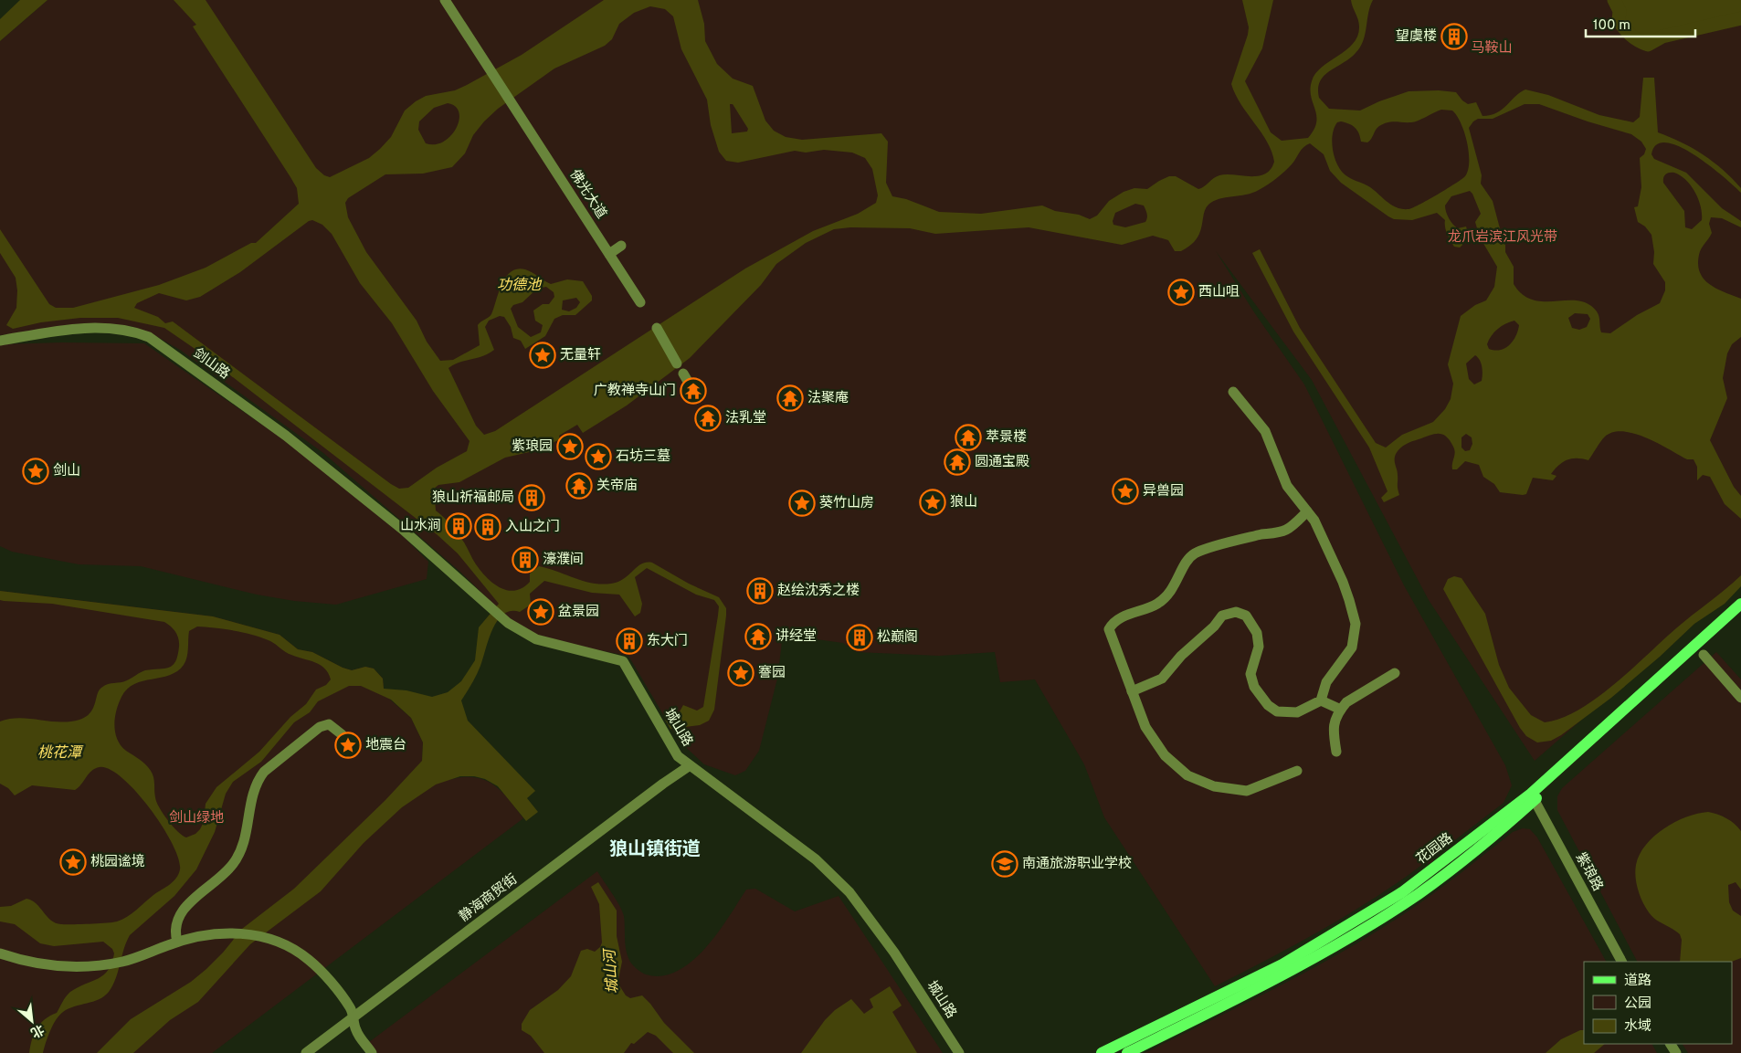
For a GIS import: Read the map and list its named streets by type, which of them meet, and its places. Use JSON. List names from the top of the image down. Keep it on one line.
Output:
{"streets":{"main road":["花园路"],"street":["佛光大道","剑山路","城山路","紫琅路","静海商贸街"]},"crossings":[["剑山路","城山路"],["城山路","静海商贸街"],["花园路","紫琅路"]],"districts":["狼山镇街道"],"water":["功德池","桃花潭","城山河"],"parks":["马鞍山","龙爪岩滨江风光带","剑山绿地"],"places":{"building":["望虞楼","狼山祈福邮局","山水涧","入山之门","濠濮间","赵绘沈秀之楼","松巅阁","东大门"],"place":["西山咀","无量轩","紫琅园","石坊三墓","剑山","异兽园","狼山","葵竹山房","盆景园","謇园","地震台","桃园谧境"],"temple":["广教禅寺山门","法聚庵","法乳堂","萃景楼","圆通宝殿","关帝庙","讲经堂"],"school or university":["南通旅游职业学校"]},"legend":["道路","公园","水域"],"scale_bar":"100 m","north":"bottom right"}
